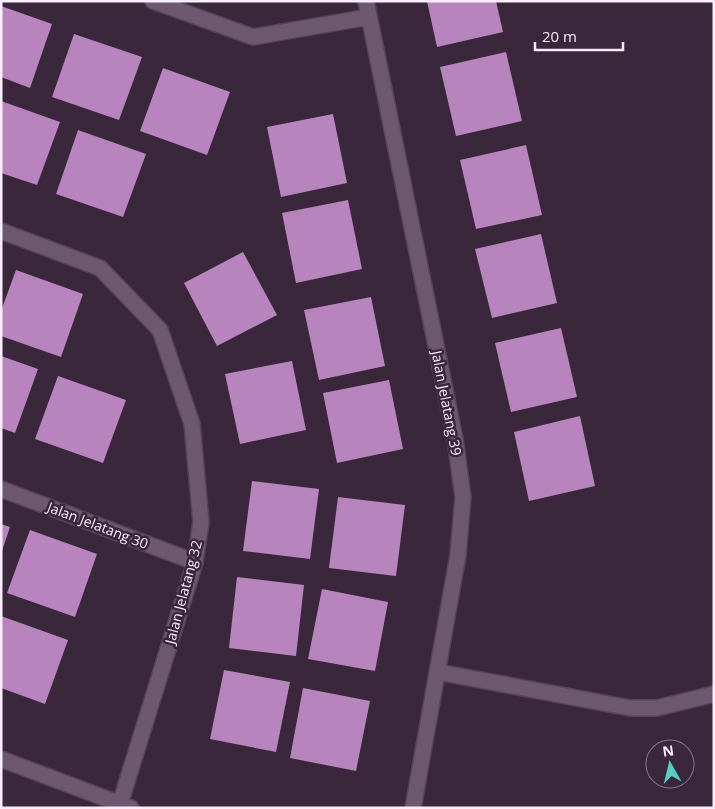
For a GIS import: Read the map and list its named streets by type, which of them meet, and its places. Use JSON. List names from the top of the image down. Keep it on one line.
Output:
{"streets":{"street":["Jalan Jelatang 39","Jalan Jelatang 30","Jalan Jelatang 32"]},"crossings":[["Jalan Jelatang 30","Jalan Jelatang 32"]],"scale_bar":"20 m","north":"top"}
